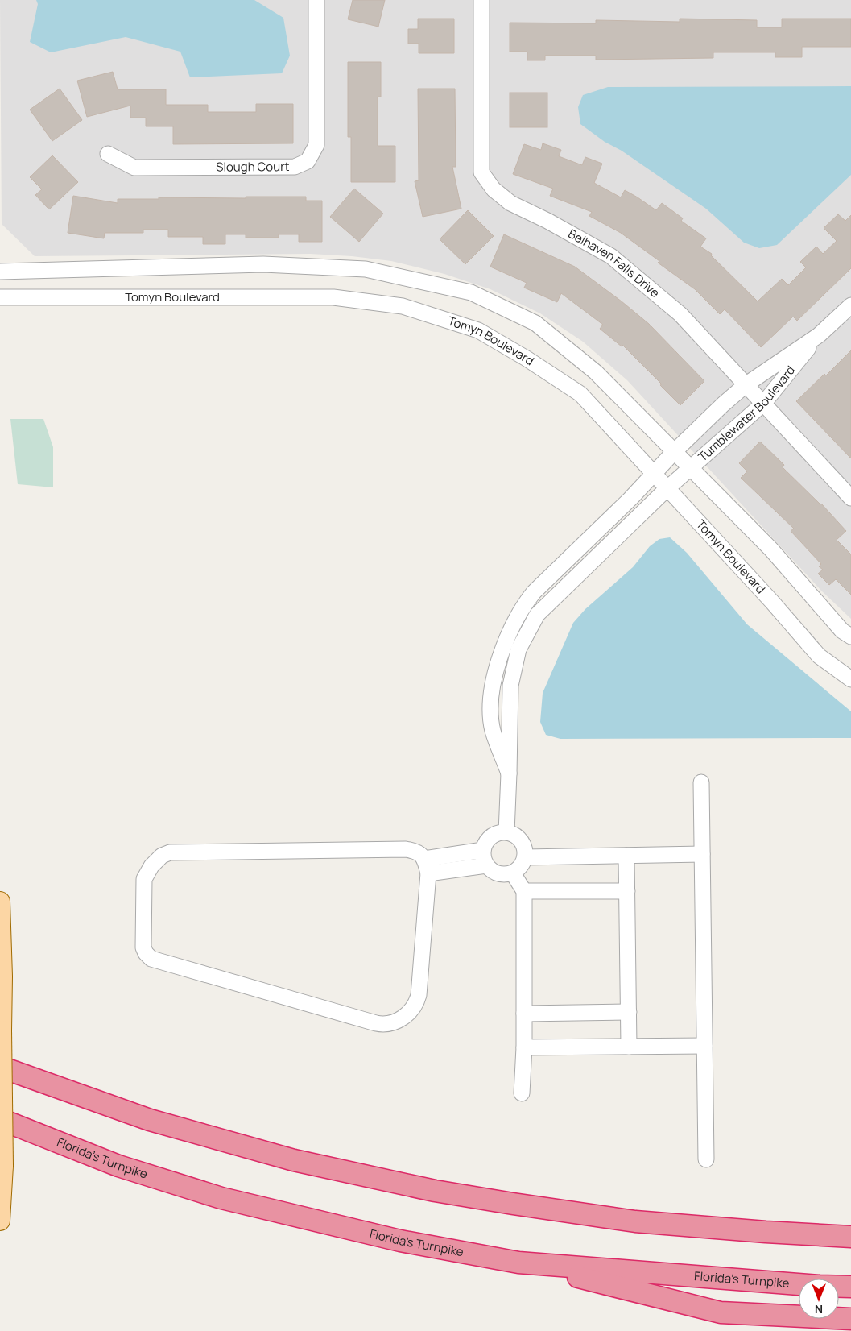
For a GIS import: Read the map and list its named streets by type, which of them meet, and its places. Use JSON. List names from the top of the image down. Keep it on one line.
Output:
{"streets":{"highway":["Florida's Turnpike"],"street":["Slough Court","Belhaven Falls Drive","Tomyn Boulevard","Tumblewater Boulevard"]},"crossings":[["Belhaven Falls Drive","Tumblewater Boulevard"],["Tomyn Boulevard","Tumblewater Boulevard"]],"north":"bottom"}
